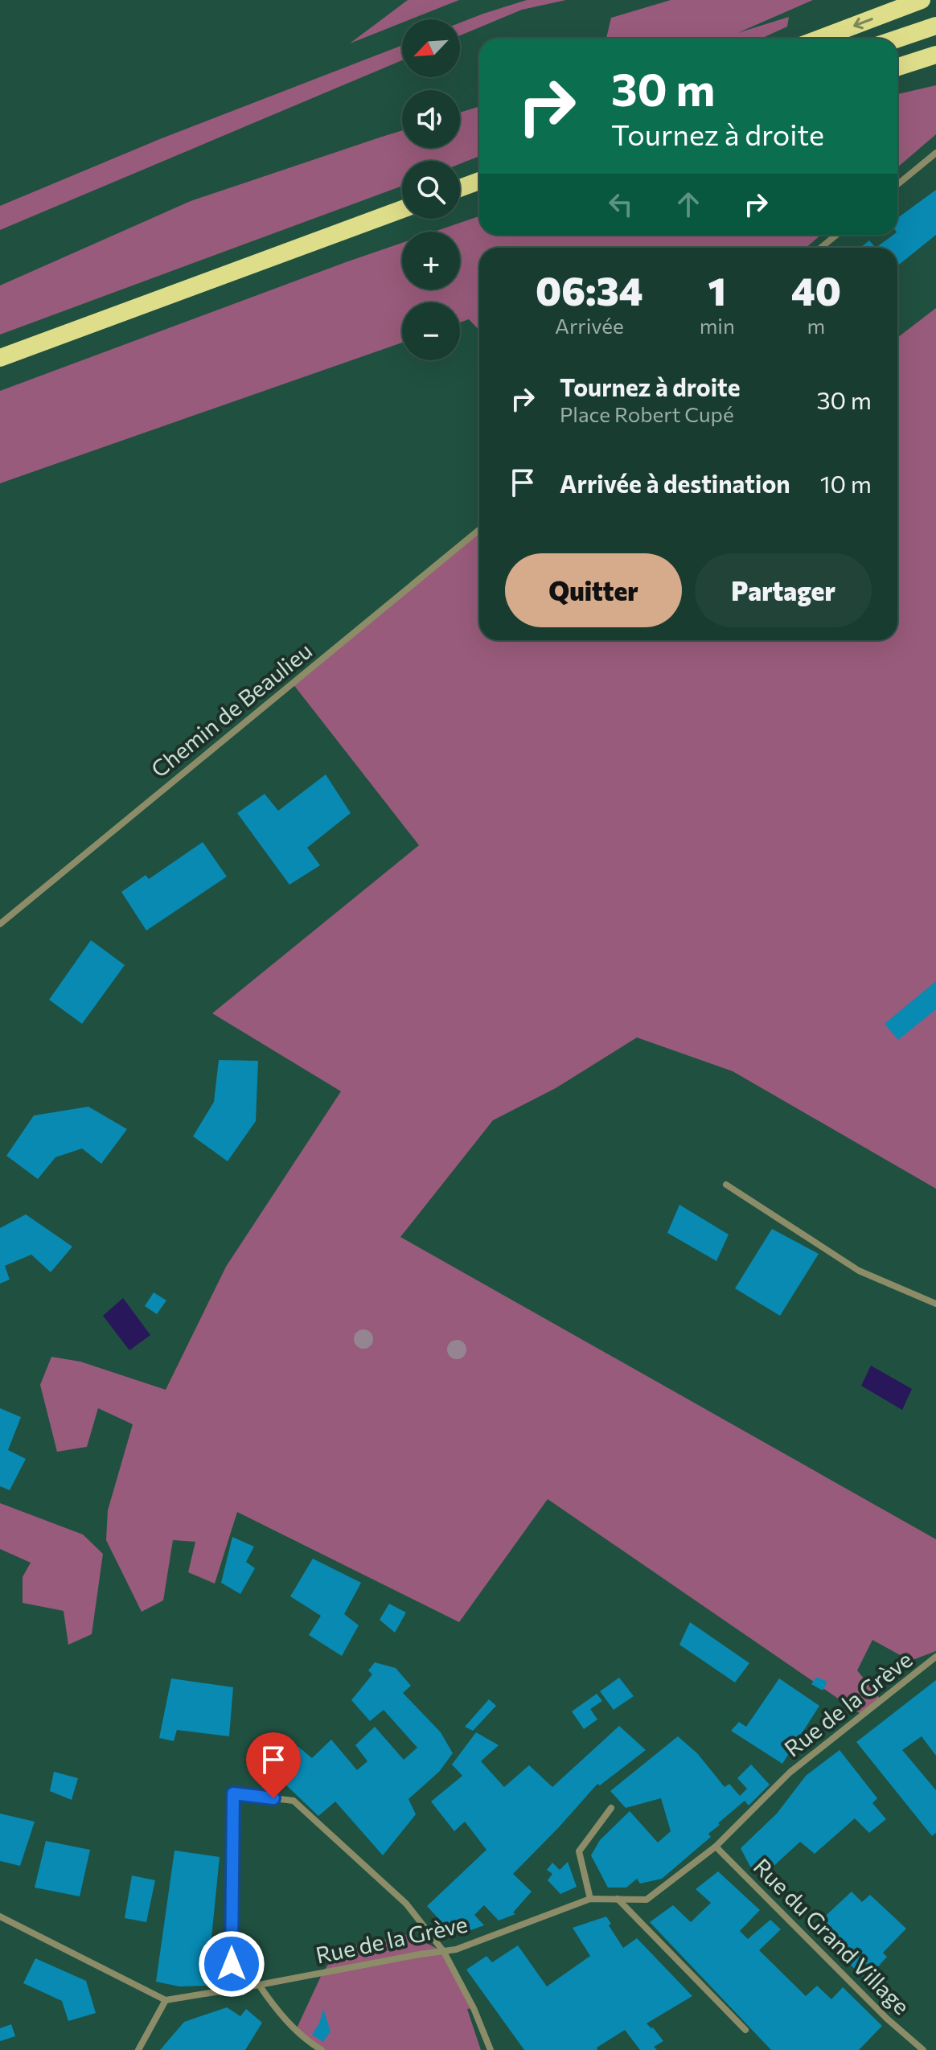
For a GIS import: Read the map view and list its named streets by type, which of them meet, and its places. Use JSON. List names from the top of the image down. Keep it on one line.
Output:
{"streets":{"street":["Chemin de Beaulieu","Rue de la Grève","Rue du Grand Village"]},"crossings":[["Rue de la Grève","Rue du Grand Village"]],"north":"bottom left","page":{"map_buttons":["+","−"],"turn":["30 m","Tournez à droite"],"eta":["06:34","Arrivée","1","min","40","m"],"list":[{"name":"Tournez à droite","note":"Place Robert Cupé","value":"30 m"},{"name":"Arrivée à destination","value":"10 m"}],"buttons":["Quitter","Partager"]}}
